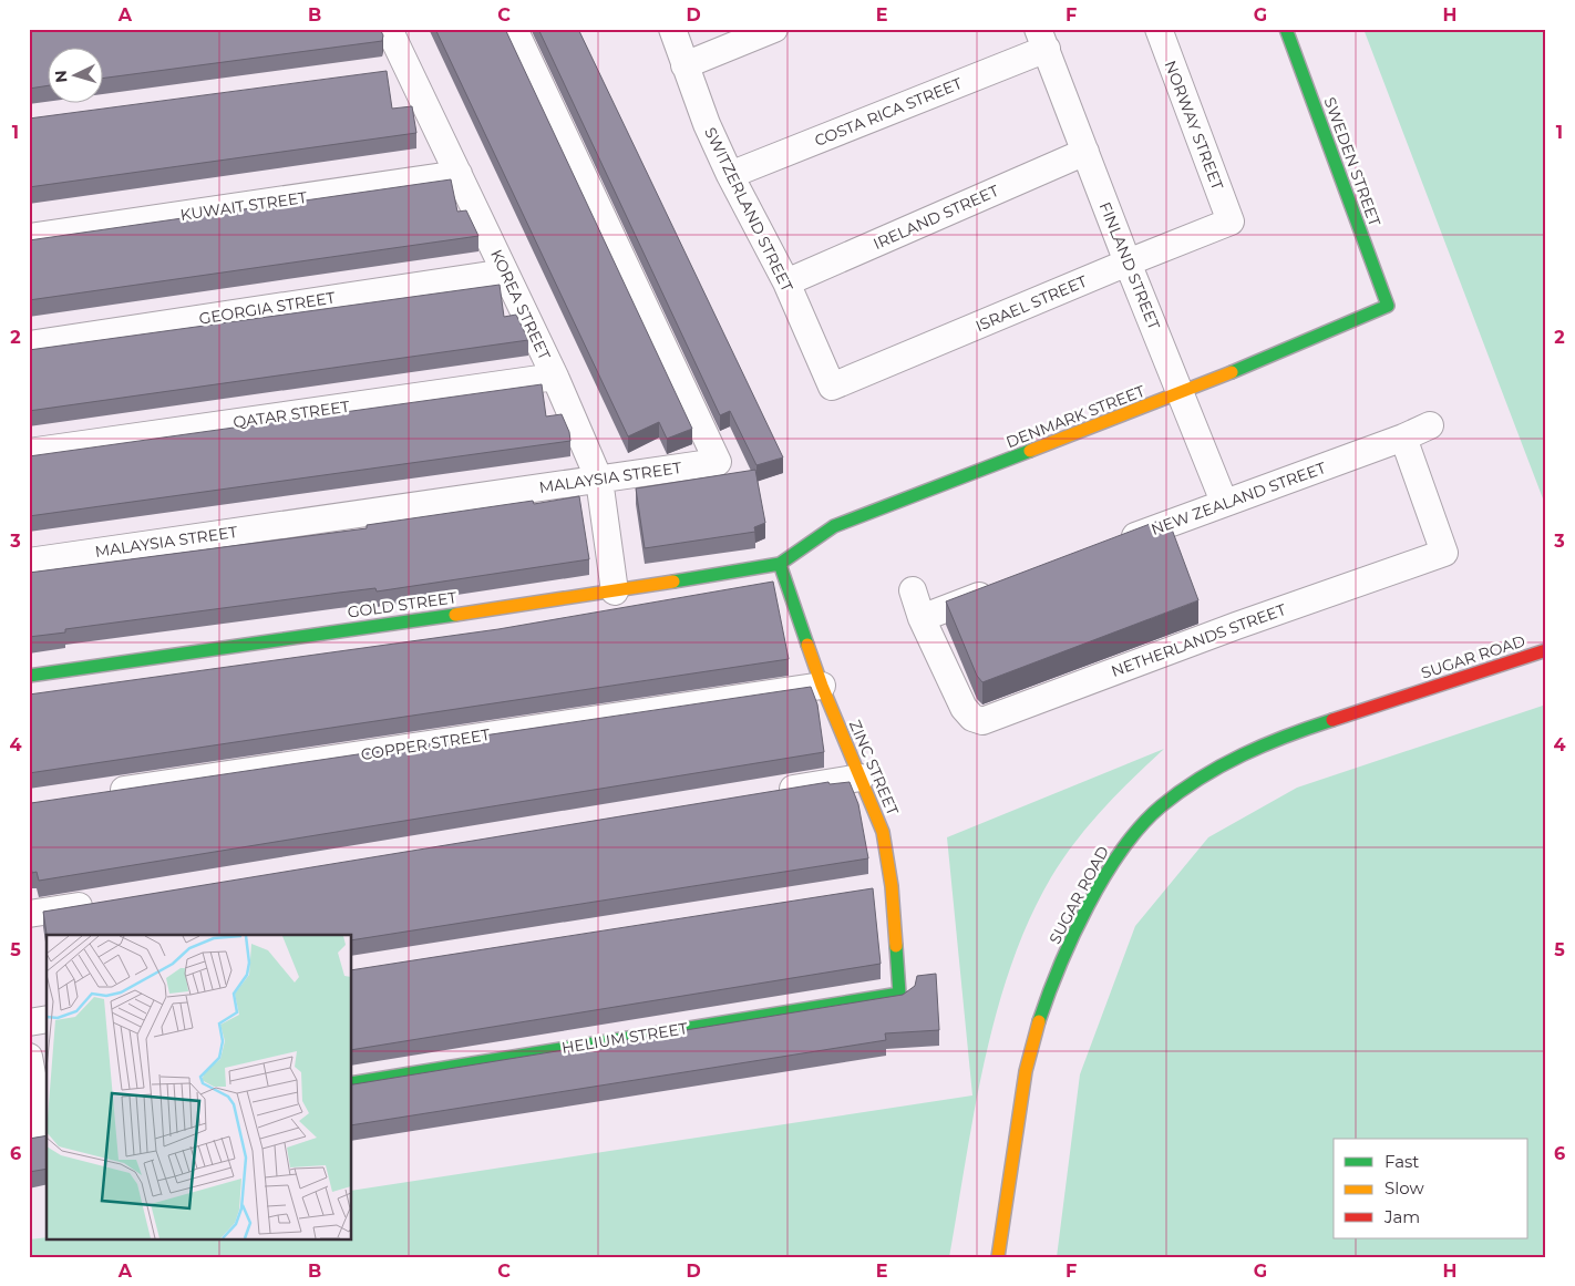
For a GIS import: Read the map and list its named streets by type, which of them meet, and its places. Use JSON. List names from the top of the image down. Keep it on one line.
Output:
{"streets":{"street":["COSTA RICA STREET","NORWAY STREET","SWEDEN STREET","KUWAIT STREET","SWITZERLAND STREET","IRELAND STREET","FINLAND STREET","ISRAEL STREET","KOREA STREET","GEORGIA STREET","QATAR STREET","DENMARK STREET","MALAYSIA STREET","NEW ZEALAND STREET","GOLD STREET","NETHERLANDS STREET","SUGAR ROAD","COPPER STREET","ZINC STREET","HELIUM STREET"]},"crossings":[["COSTA RICA STREET","SWITZERLAND STREET"],["COSTA RICA STREET","FINLAND STREET"],["NORWAY STREET","ISRAEL STREET"],["SWEDEN STREET","DENMARK STREET"],["KUWAIT STREET","KOREA STREET"],["SWITZERLAND STREET","IRELAND STREET"],["SWITZERLAND STREET","ISRAEL STREET"],["IRELAND STREET","FINLAND STREET"],["FINLAND STREET","ISRAEL STREET"],["FINLAND STREET","DENMARK STREET"],["FINLAND STREET","NEW ZEALAND STREET"],["KOREA STREET","GEORGIA STREET"],["KOREA STREET","QATAR STREET"],["KOREA STREET","MALAYSIA STREET"],["KOREA STREET","GOLD STREET"],["DENMARK STREET","GOLD STREET"],["DENMARK STREET","ZINC STREET"],["NEW ZEALAND STREET","NETHERLANDS STREET"],["GOLD STREET","ZINC STREET"],["COPPER STREET","ZINC STREET"],["ZINC STREET","HELIUM STREET"]],"legend":["Fast","Slow","Jam"],"north":"left","grid":{"columns":["A","B","C","D","E","F","G","H"],"rows":["1","2","3","4","5","6"]}}
